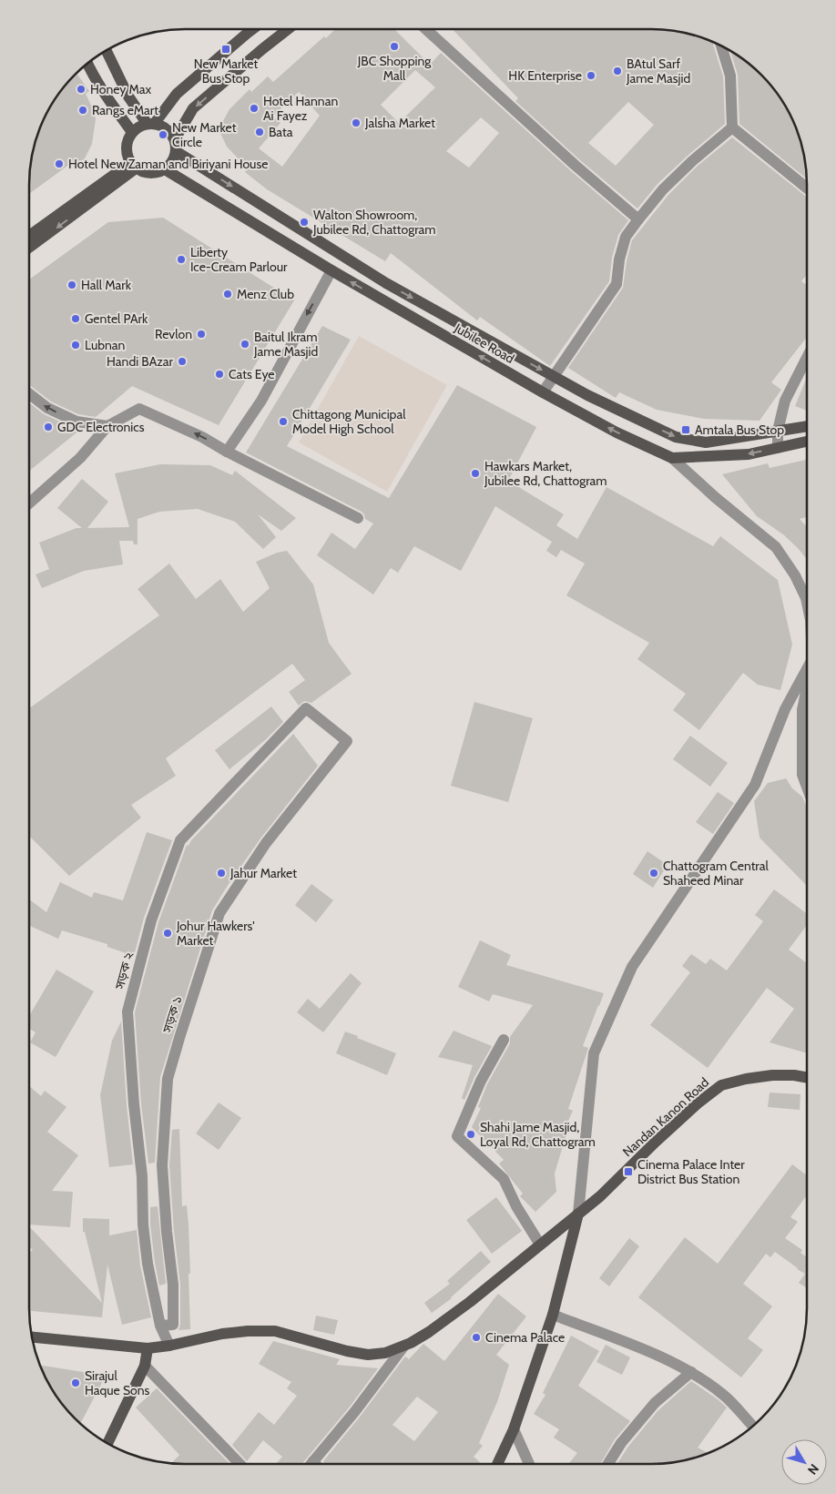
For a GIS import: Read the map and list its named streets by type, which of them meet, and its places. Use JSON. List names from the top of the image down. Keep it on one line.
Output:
{"streets":{"main road":["Jubilee Road","Nandan Kanon Road"],"street":["সড়ক ২","সড়ক ১"]},"crossings":[["সড়ক ২","সড়ক ১"]],"places":{"other":["JBC Shopping Mall","BAtul Sarf Jame Masjid","HK Enterprise","Honey Max","Hotel Hannan Ai Fayez","Rangs eMart","Jalsha Market","Bata","New Market Circle","Hotel New Zaman and Biriyani House","Walton Showroom, Jubilee Rd, Chattogram","Liberty Ice-Cream Parlour","Hall Mark","Menz Club","Gentel PArk","Revlon","Baitul Ikram Jame Masjid","Lubnan","Handi BAzar","Cats Eye","Chittagong Municipal Model High School","GDC Electronics","Hawkars Market, Jubilee Rd, Chattogram","Jahur Market","Chattogram Central Shaheed Minar","Johur Hawkers' Market","Shahi Jame Masjid, Loyal Rd, Chattogram","Cinema Palace","Sirajul Haque Sons"],"transit":["New Market Bus Stop","Amtala Bus Stop","Cinema Palace Inter District Bus Station"]},"north":"bottom right"}
